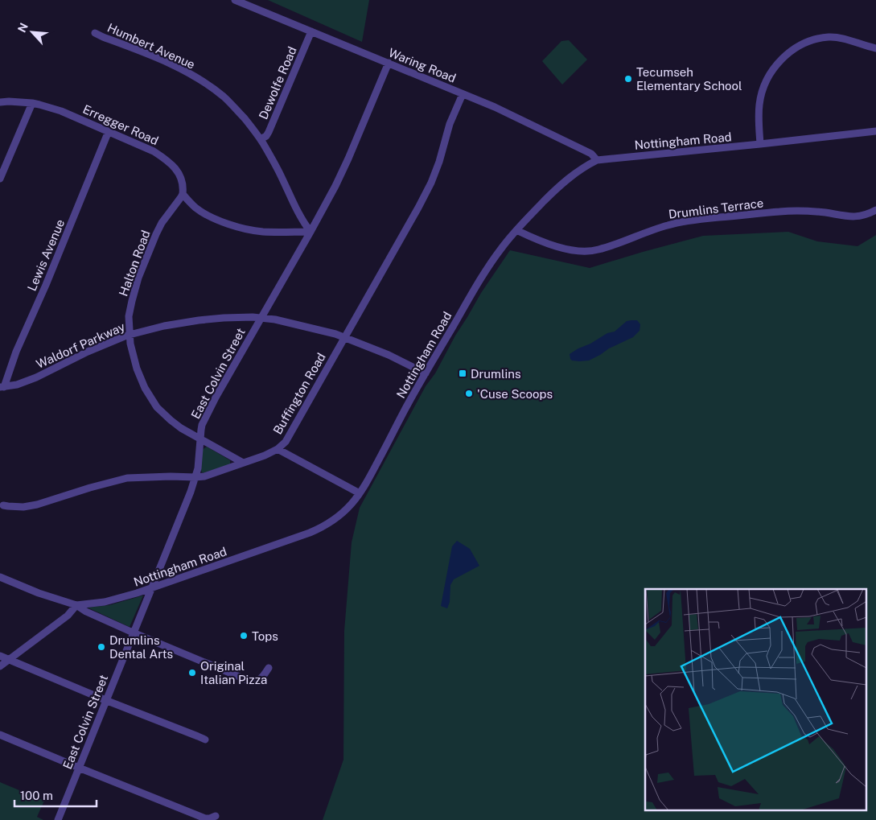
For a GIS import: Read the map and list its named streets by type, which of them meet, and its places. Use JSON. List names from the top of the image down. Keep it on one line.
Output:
{"streets":{"street":["Humbert Avenue","Waring Road","Dewolfe Road","Erregger Road","Nottingham Road","Drumlins Terrace","Lewis Avenue","Halton Road","Waldorf Parkway","East Colvin Street","Buffington Road"]},"crossings":[["Humbert Avenue","Dewolfe Road"],["Humbert Avenue","East Colvin Street"],["Waring Road","Dewolfe Road"],["Waring Road","Nottingham Road"],["Waring Road","East Colvin Street"],["Waring Road","Buffington Road"],["Erregger Road","Lewis Avenue"],["Erregger Road","Halton Road"],["Nottingham Road","Drumlins Terrace"],["Nottingham Road","Waldorf Parkway"],["Nottingham Road","East Colvin Street"],["Lewis Avenue","Waldorf Parkway"],["Halton Road","Waldorf Parkway"],["Halton Road","East Colvin Street"],["Halton Road","Buffington Road"],["Waldorf Parkway","East Colvin Street"],["Waldorf Parkway","Buffington Road"],["East Colvin Street","Buffington Road"]],"places":{"other":["Tecumseh Elementary School","'Cuse Scoops","Tops","Drumlins Dental Arts","Original Italian Pizza"],"transit":["Drumlins"]},"scale_bar":"100 m","north":"top left"}
